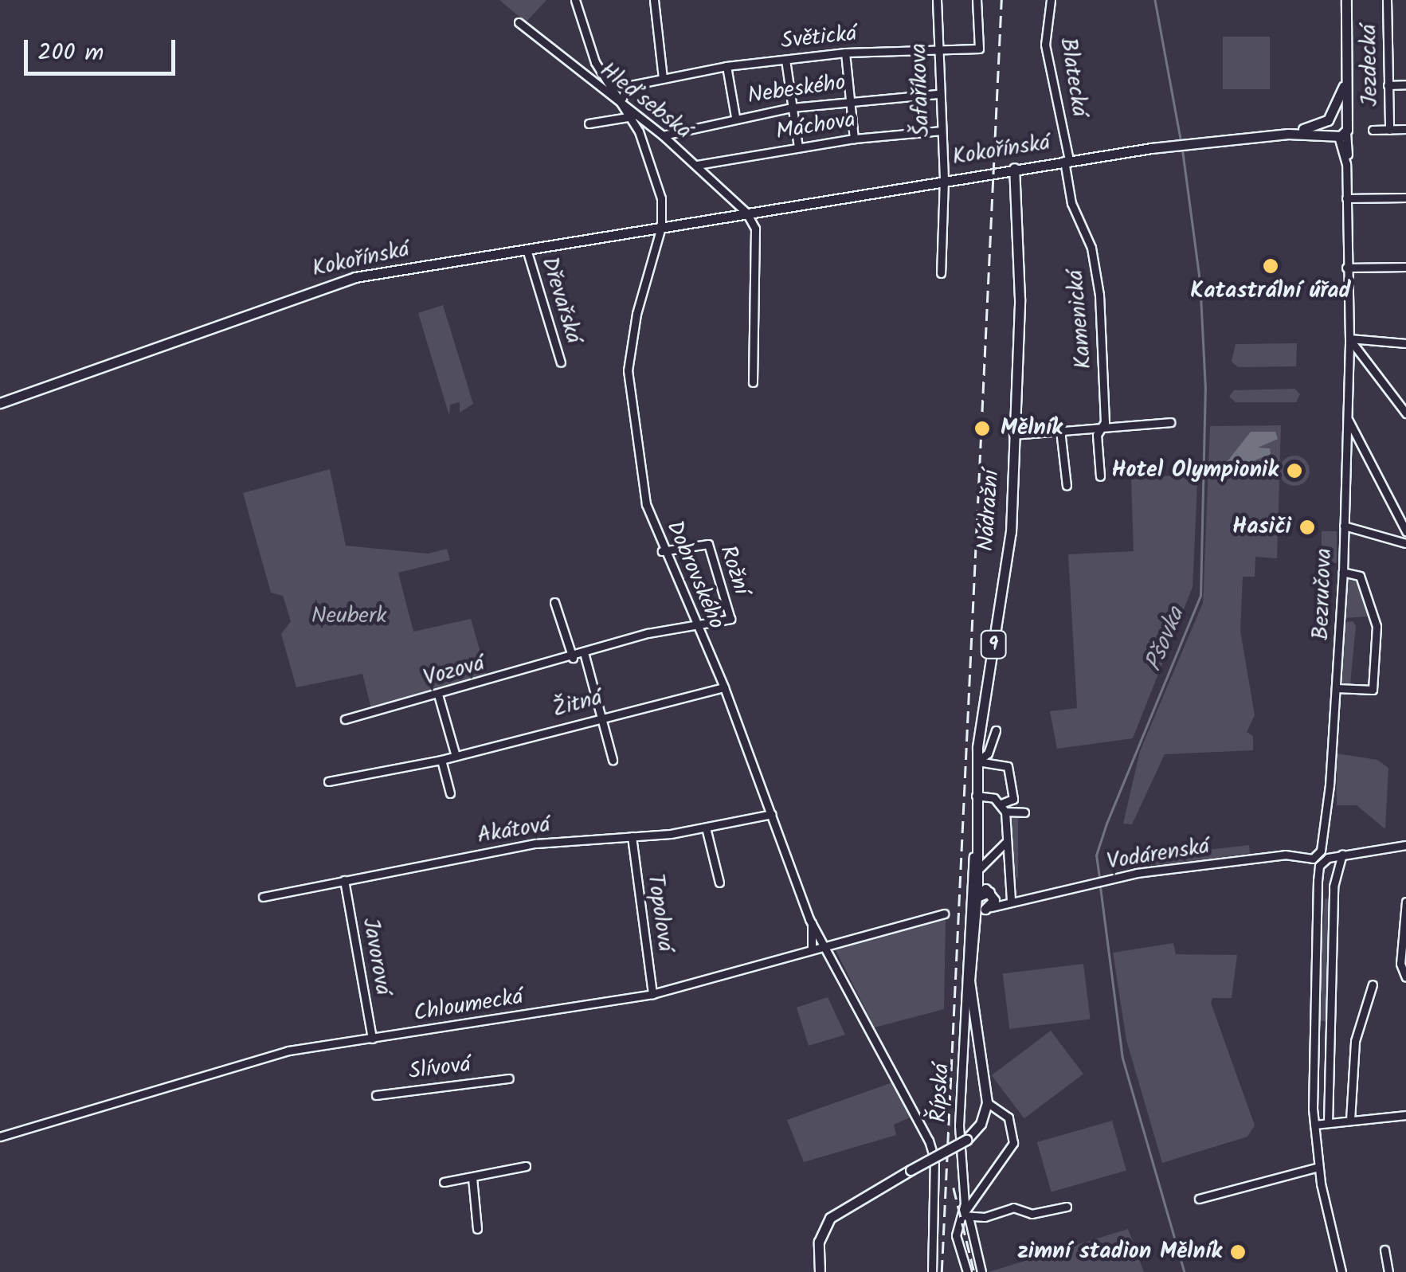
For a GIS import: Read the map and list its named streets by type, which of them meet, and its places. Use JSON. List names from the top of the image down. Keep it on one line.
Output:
{"streets":{"main road":["Kokořínská","Nádražní","9","Řípská"],"street":["Světická","Jezdecká","Blatecká","Nebeského","Šafaříkova","Hleďsebská","Máchova","Dřevařská","Kamenická","Rožní","Dobrovského","Bezručova","Vozová","Žitná","Akátová","Vodárenská","Topolová","Javorová","Chloumecká","Slívová"]},"crossings":[["Světická","Šafaříkova"],["Světická","Hleďsebská"],["Blatecká","Kokořínská"],["Blatecká","Kamenická"],["Nebeského","Šafaříkova"],["Nebeského","Hleďsebská"],["Šafaříkova","Máchova"],["Šafaříkova","Kokořínská"],["Hleďsebská","Máchova"],["Hleďsebská","Kokořínská"],["Kokořínská","Dřevařská"],["Kokořínská","Kamenická"],["Kokořínská","Nádražní"],["Kokořínská","Dobrovského"],["Kokořínská","Bezručova"],["Nádražní","9"],["Nádražní","Vodárenská"],["Nádražní","Řípská"],["Rožní","Dobrovského"],["Rožní","Vozová"],["Dobrovského","Vozová"],["Dobrovského","Žitná"],["Dobrovského","Akátová"],["Dobrovského","Chloumecká"],["9","Vodárenská"],["9","Řípská"],["Akátová","Topolová"],["Akátová","Javorová"],["Vodárenská","Řípská"],["Topolová","Chloumecká"],["Javorová","Chloumecká"]],"water":["Pšovka"],"parks":["Neuberk"],"places":["Katastrální úřad","Mělník","Hotel Olympionik","Hasiči","zimní stadion Mělník"],"scale_bar":"200 m"}
